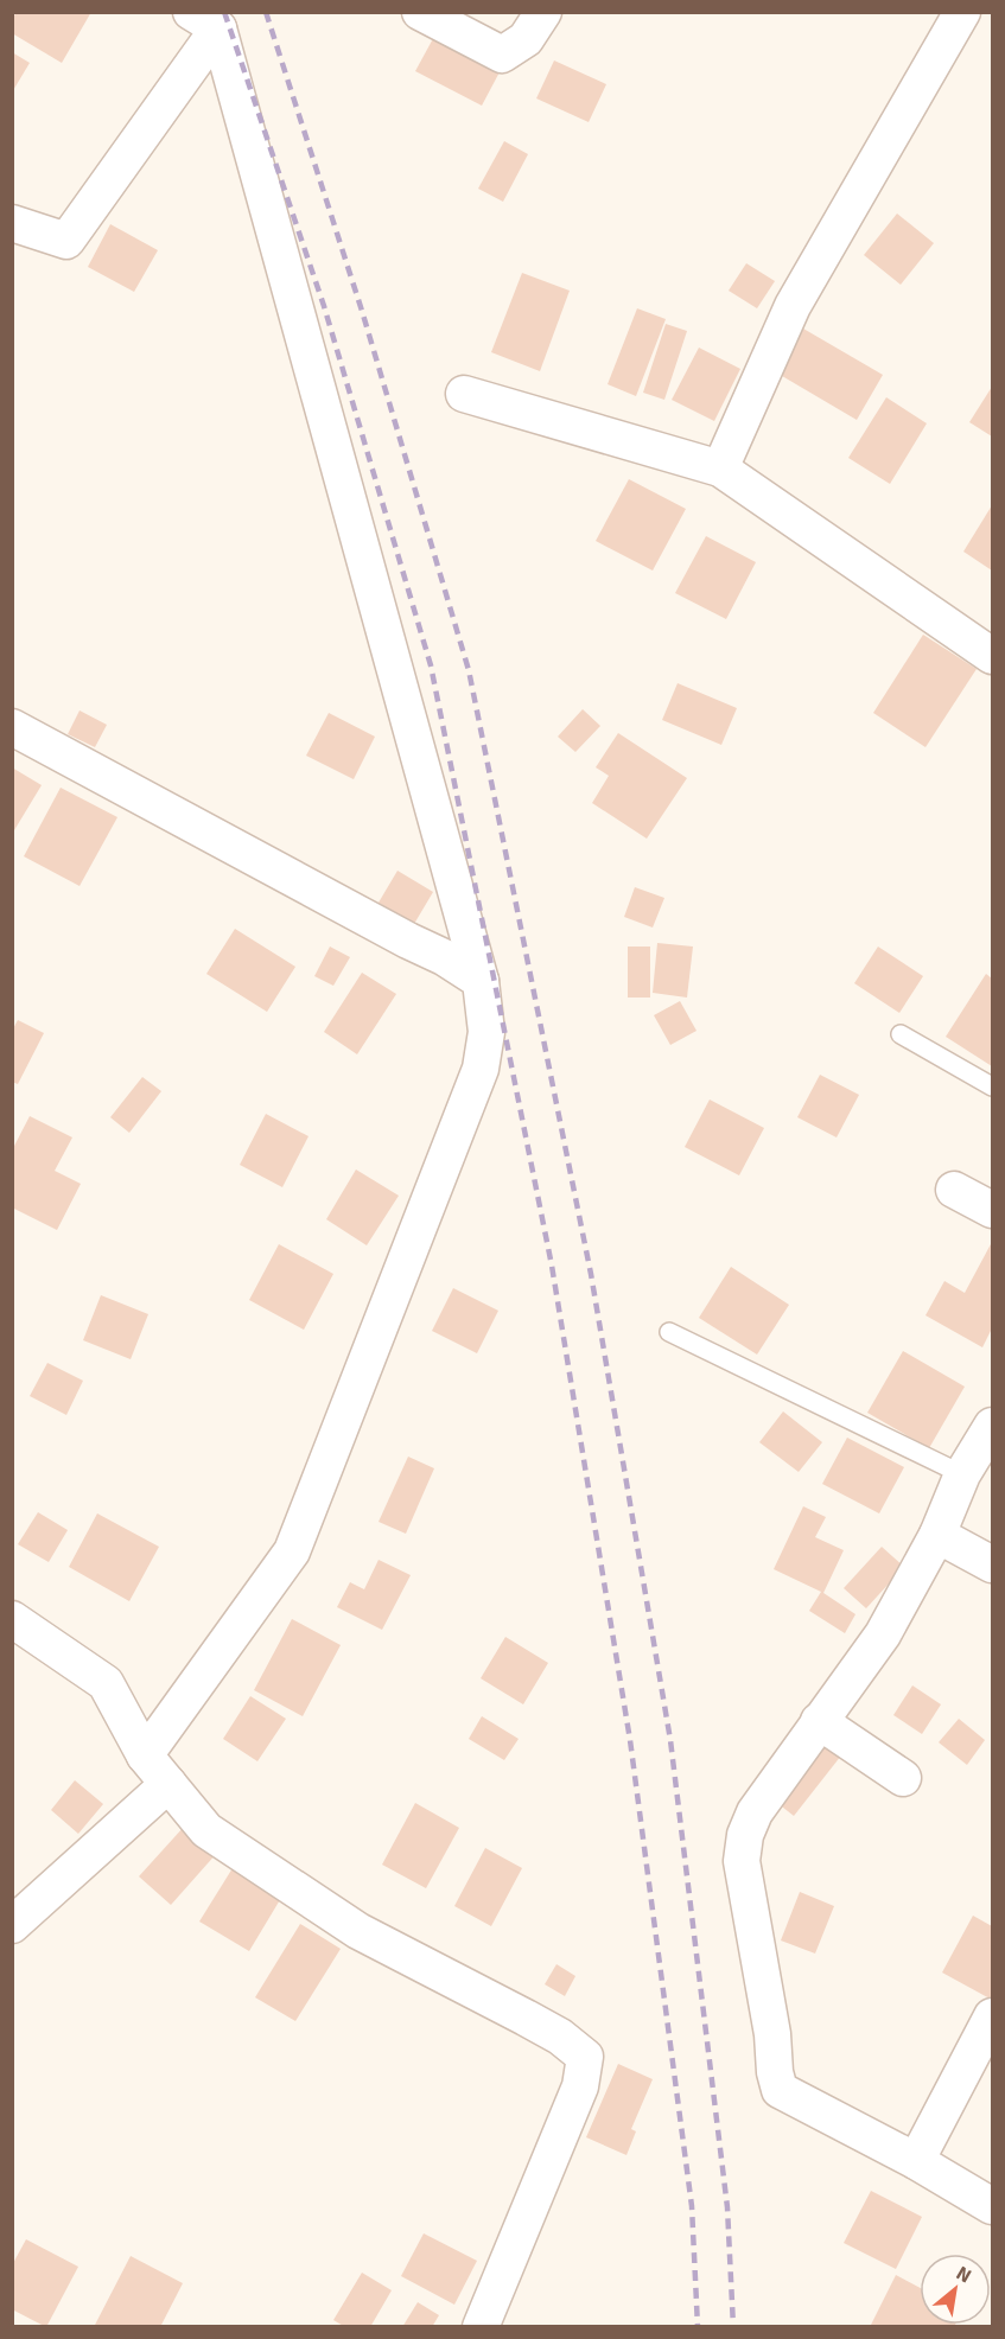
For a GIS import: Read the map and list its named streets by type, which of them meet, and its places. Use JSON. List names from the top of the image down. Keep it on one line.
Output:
{"north":"top right"}
